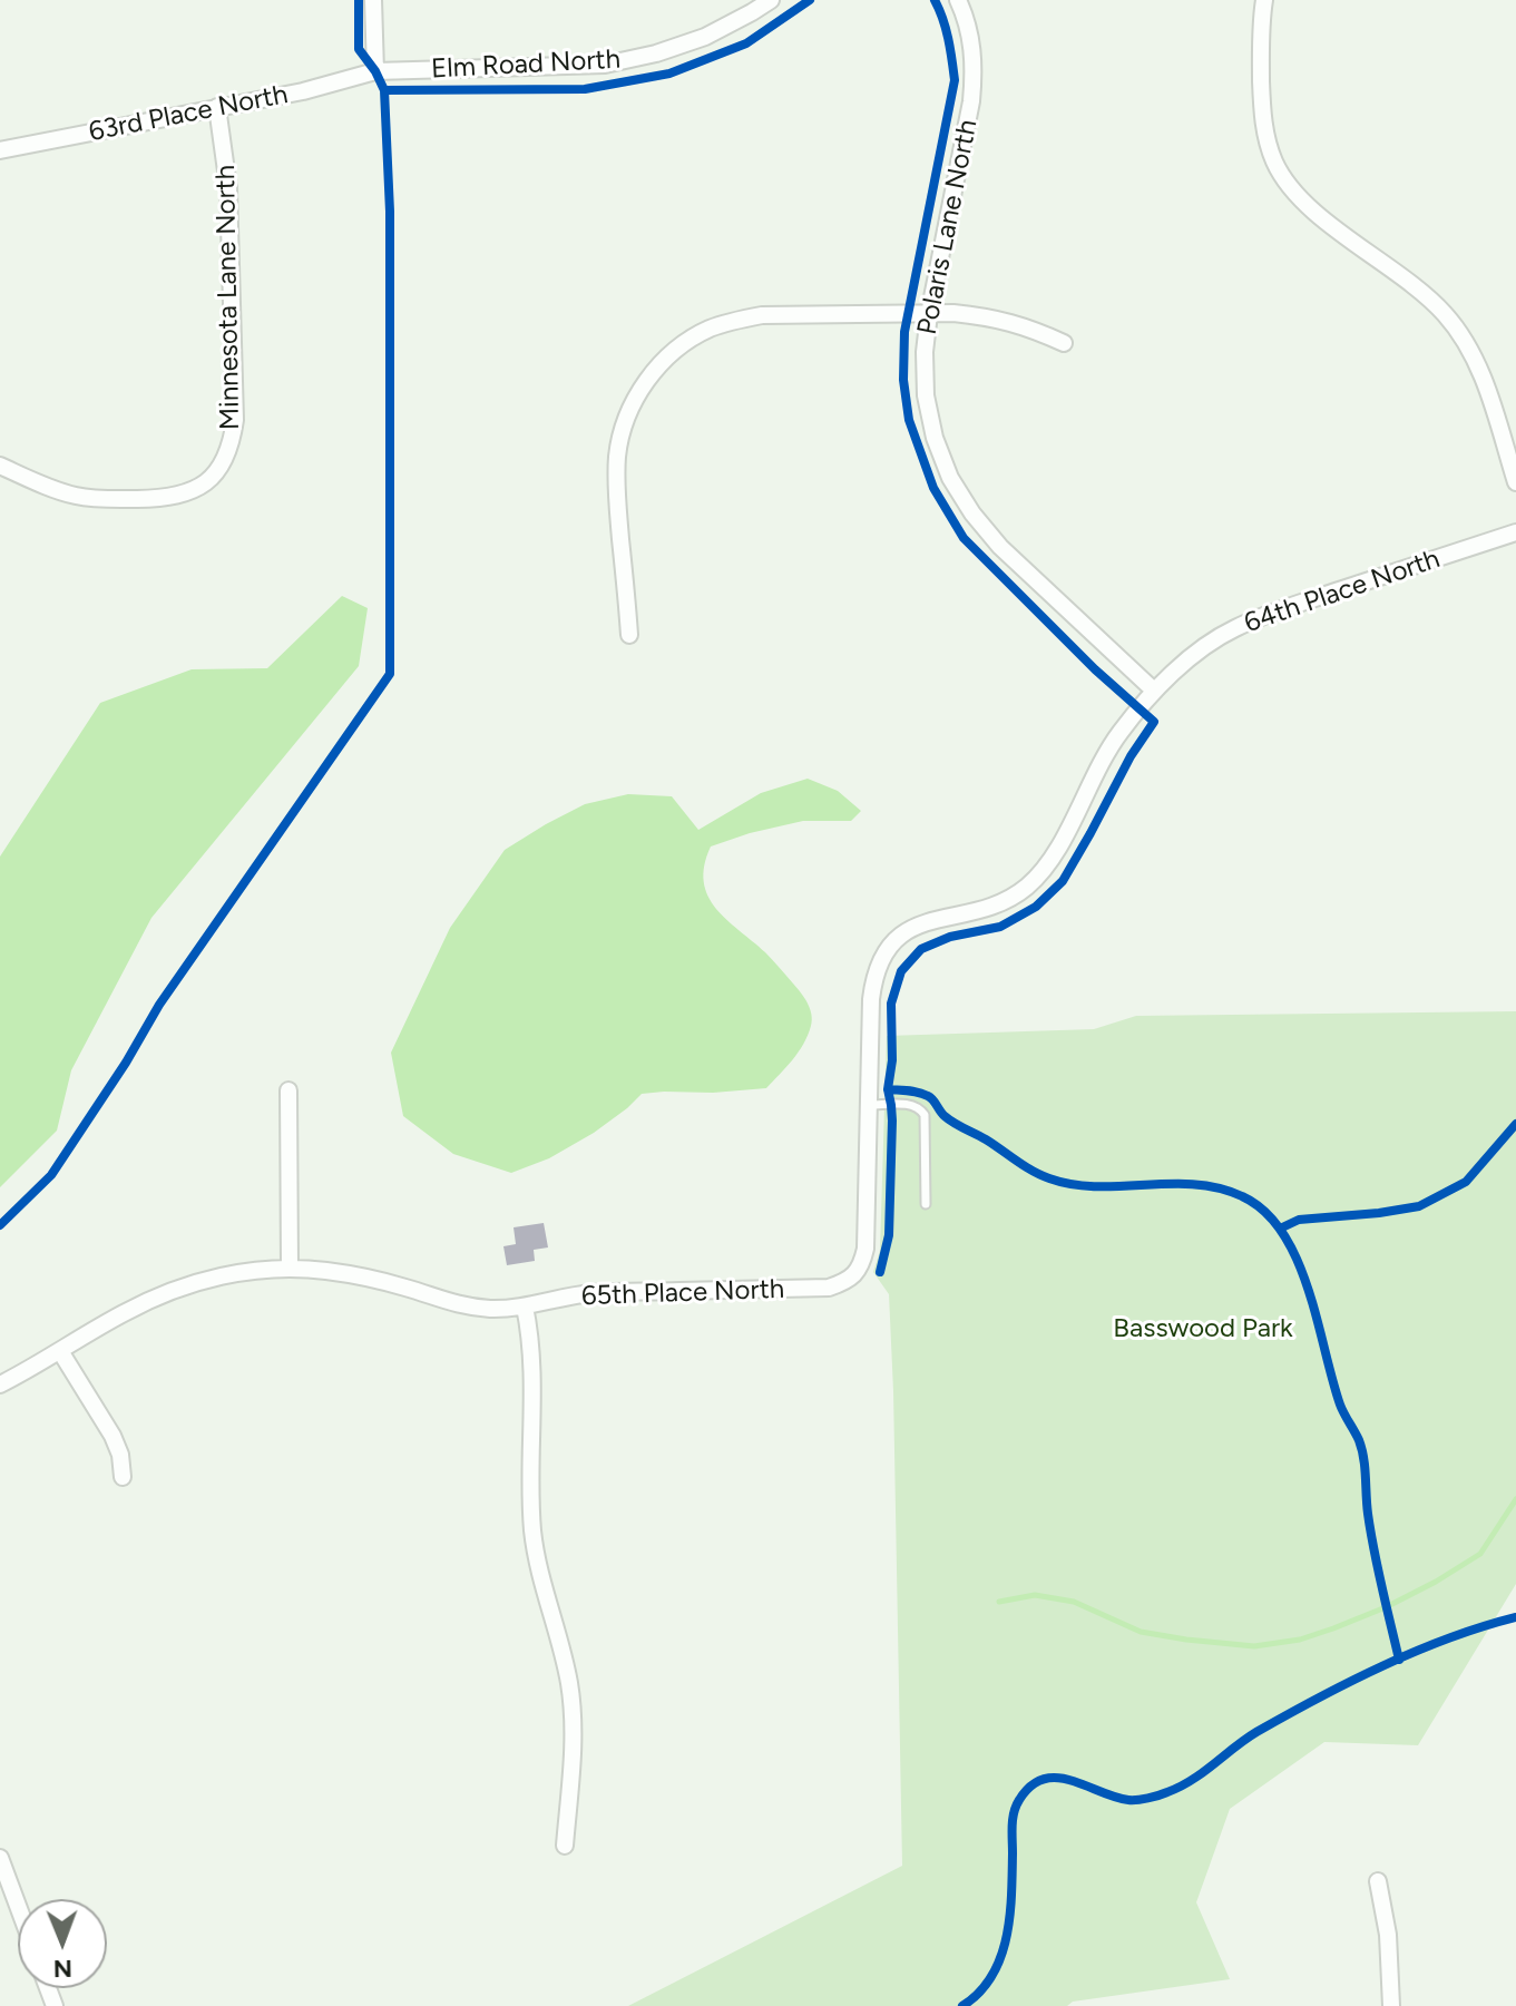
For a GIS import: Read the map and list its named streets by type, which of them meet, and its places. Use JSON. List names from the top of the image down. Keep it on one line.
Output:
{"streets":{"street":["Elm Road North","63rd Place North","Polaris Lane North","Minnesota Lane North","64th Place North","65th Place North"]},"crossings":[["Elm Road North","63rd Place North"],["63rd Place North","Minnesota Lane North"],["Polaris Lane North","64th Place North"],["64th Place North","65th Place North"]],"parks":["Basswood Park"],"north":"bottom"}
